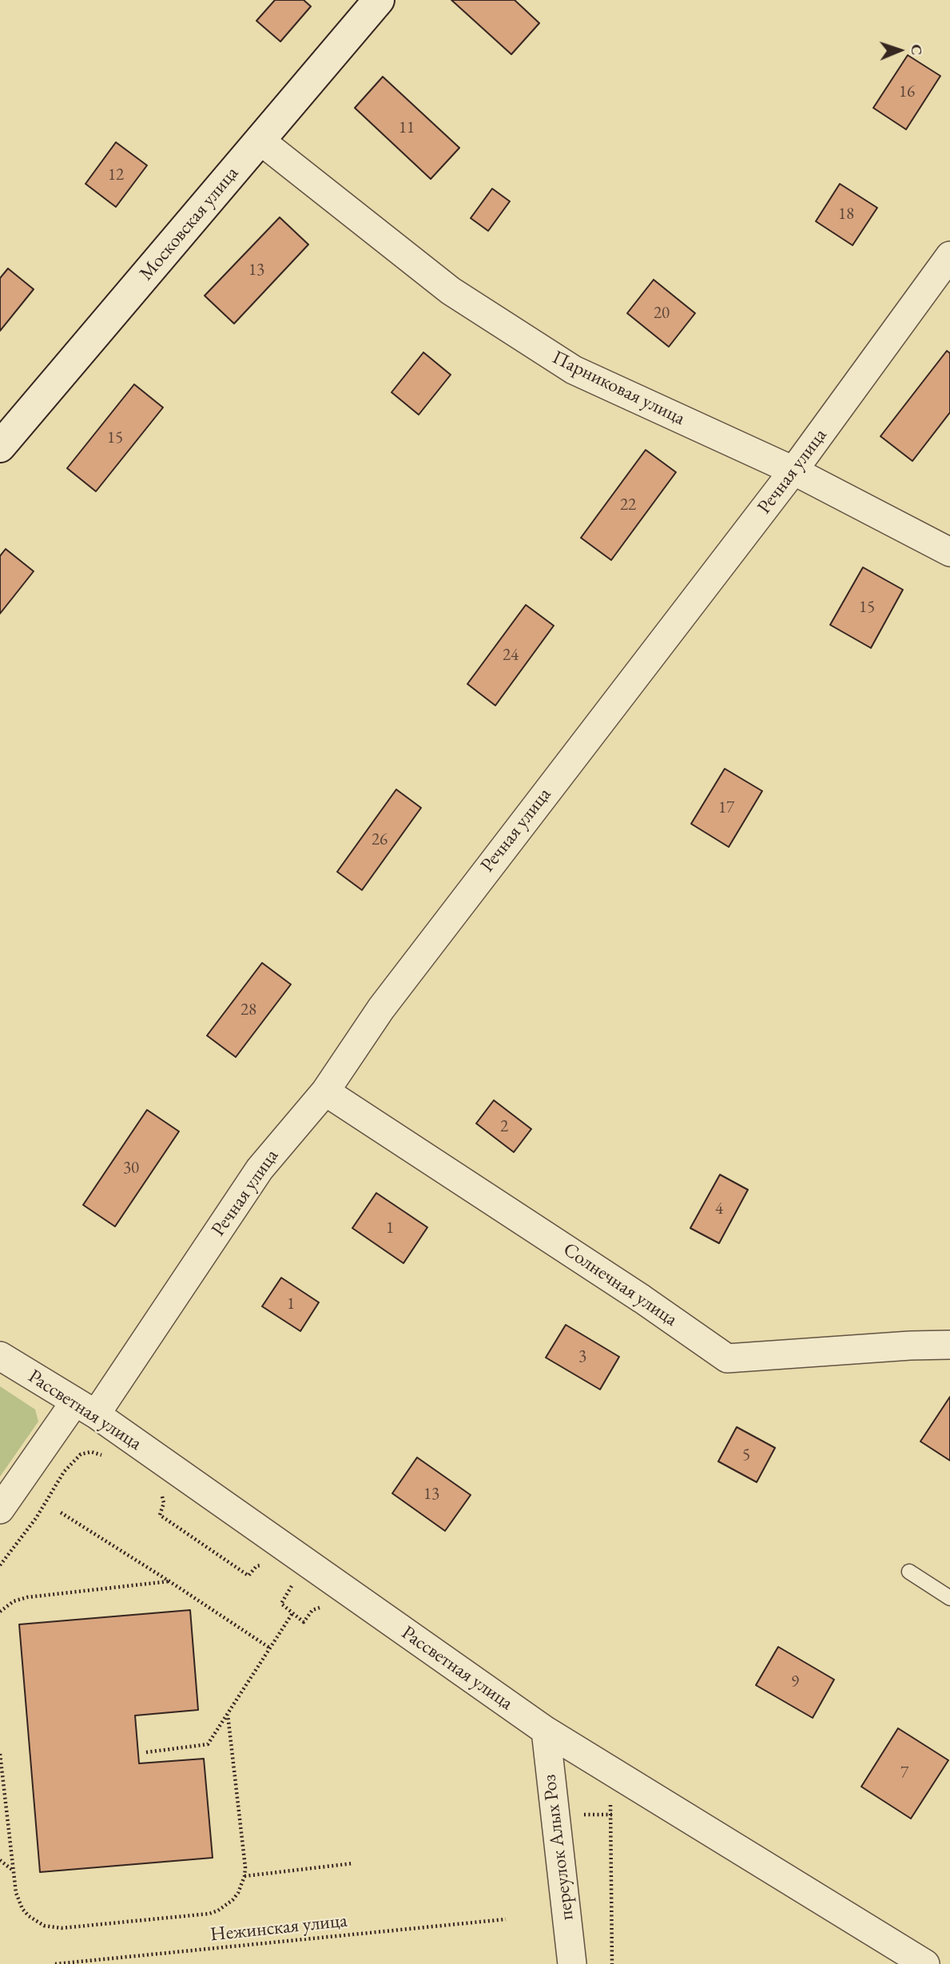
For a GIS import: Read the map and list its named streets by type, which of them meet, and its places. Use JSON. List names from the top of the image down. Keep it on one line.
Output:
{"streets":{"street":["Московская улица","Парниковая улица","Речная улица","Солнечная улица","Рассветная улица","переулок Алых Роз"],"path":["Нежинская улица"]},"crossings":[["Московская улица","Парниковая улица"],["Парниковая улица","Речная улица"],["Речная улица","Солнечная улица"],["Речная улица","Рассветная улица"],["Рассветная улица","переулок Алых Роз"]],"house_numbers":["16","11","12","18","13","20","15","22","15","24","17","26","28","2","30","4","1","1","3","5","13","9","7"],"north":"right"}
